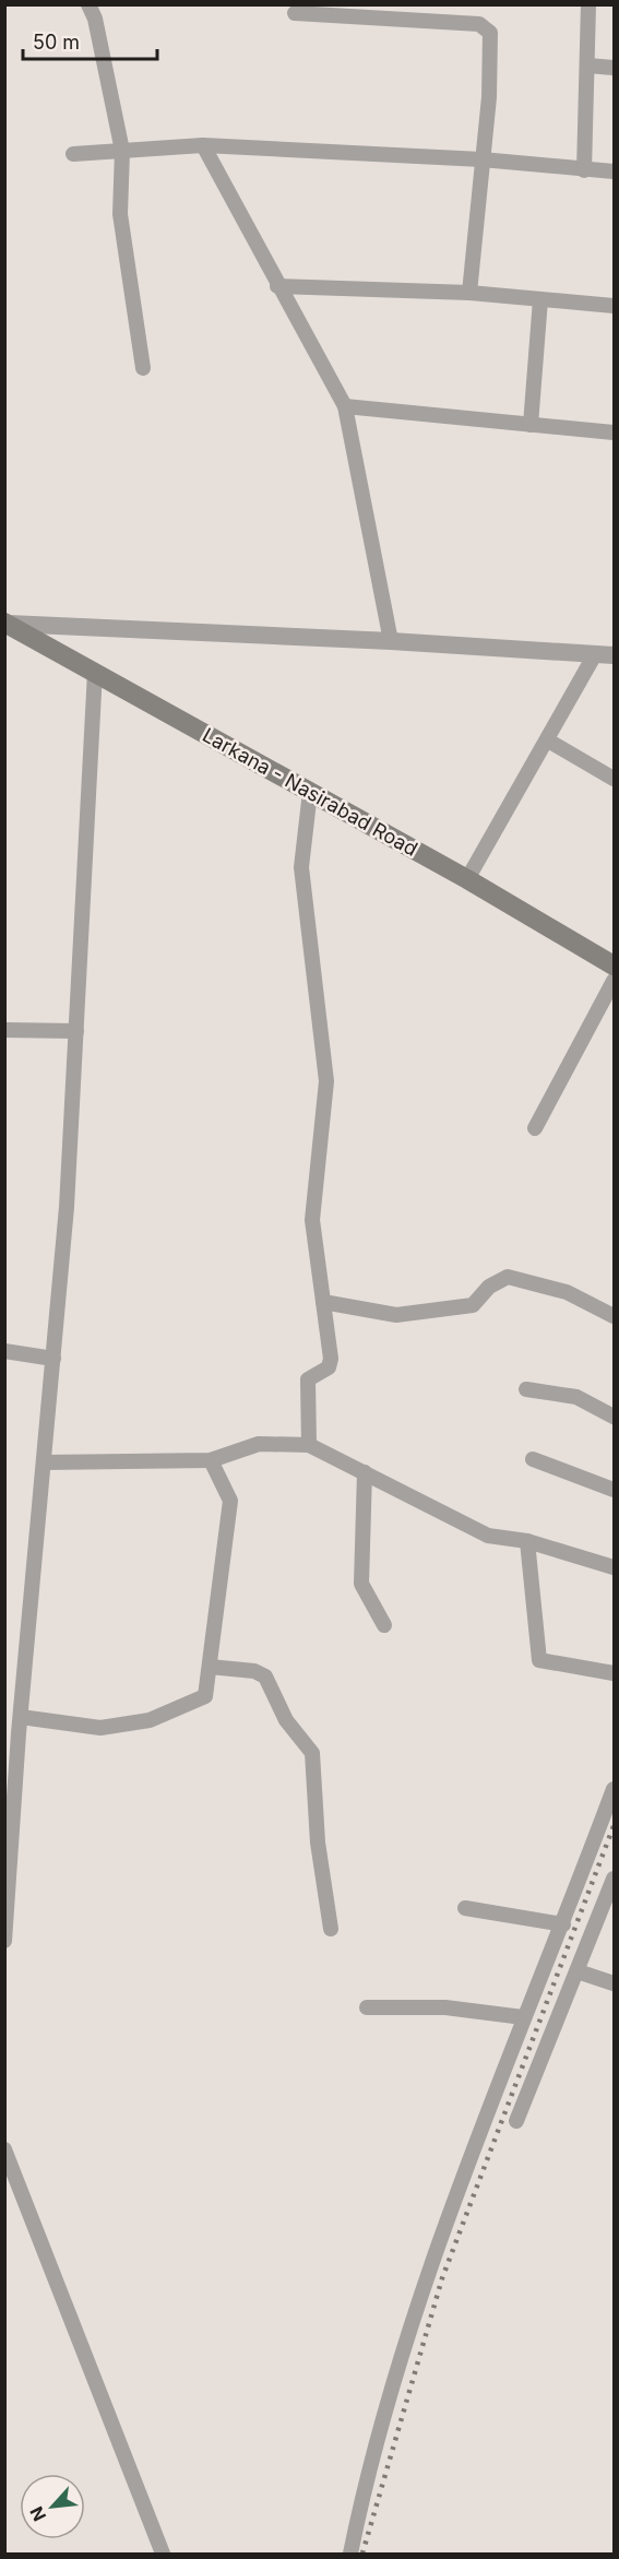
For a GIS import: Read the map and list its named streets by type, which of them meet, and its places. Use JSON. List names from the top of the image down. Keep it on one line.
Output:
{"streets":{"main road":["Larkana - Nasirabad Road"]},"scale_bar":"50 m","north":"bottom left"}
